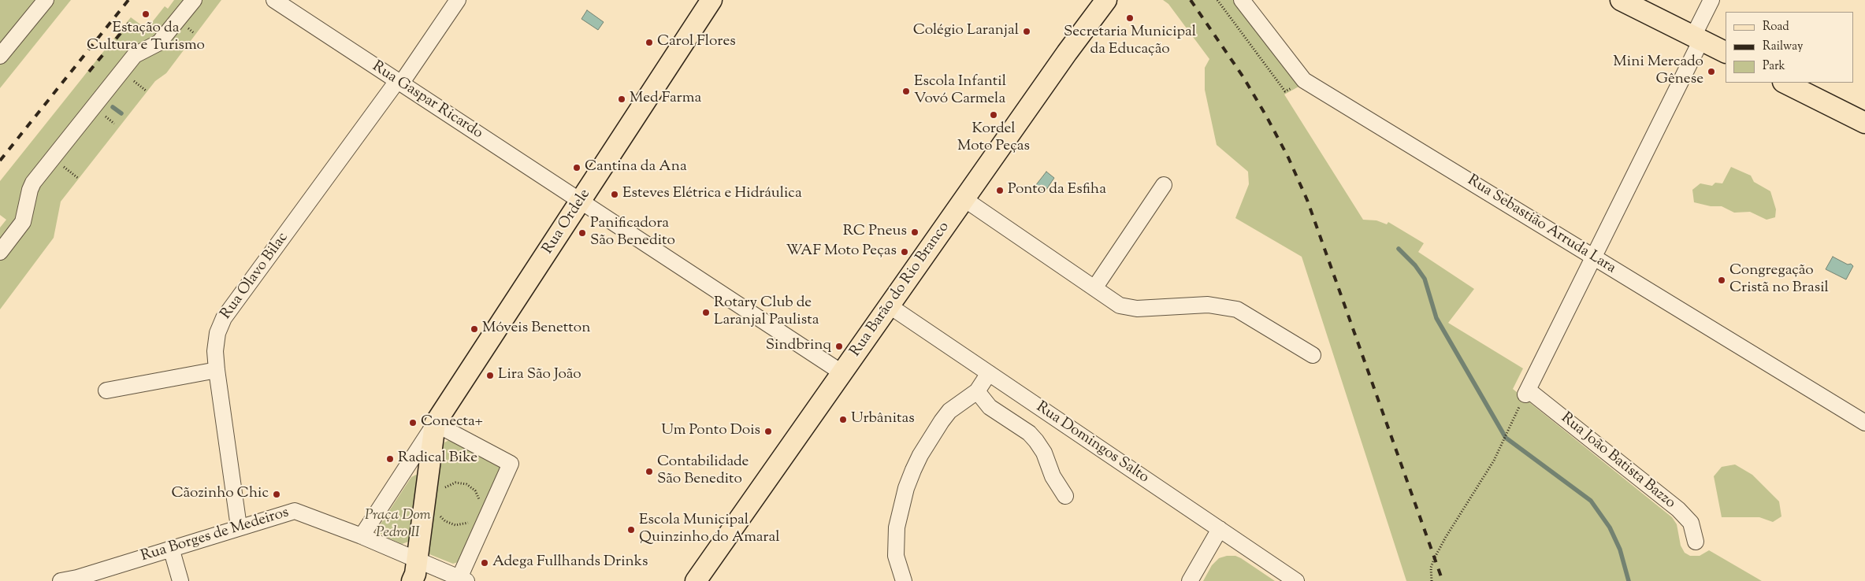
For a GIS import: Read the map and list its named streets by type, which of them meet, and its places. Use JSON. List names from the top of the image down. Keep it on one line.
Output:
{"streets":{"main road":["Rua Ordele","Rua Barão do Rio Branco"],"street":["Rua Gaspar Ricardo","Rua Sebastião Arruda Lara","Rua Olavo Bilac","Rua Domingos Salto","Rua João Batista Bazzo","Rua Borges de Medeiros"]},"crossings":[["Rua Gaspar Ricardo","Rua Ordele"],["Rua Gaspar Ricardo","Rua Olavo Bilac"],["Rua Gaspar Ricardo","Rua Barão do Rio Branco"],["Rua Olavo Bilac","Rua Borges de Medeiros"],["Rua Barão do Rio Branco","Rua Domingos Salto"]],"parks":["Praça Dom Pedro II"],"places":["Estação da Cultura e Turismo","Secretaria Municipal da Educação","Colégio Laranjal","Carol Flores","Mini Mercado Gênese","Escola Infantil Vovó Carmela","Med Farma","Kordel Moto Peças","Cantina da Ana","Ponto da Esfiha","Esteves Elétrica e Hidráulica","RC Pneus","Panificadora São Benedito","WAF Moto Peças","Congregação Cristã no Brasil","Rotary Club de Laranjal Paulista","Móveis Benetton","Sindbrinq","Lira São João","Urbânitas","Conecta+","Um Ponto Dois","Radical Bike","Contabilidade São Benedito","Cãozinho Chic","Escola Municipal Quinzinho do Amaral","Adega Fullhands Drinks"],"legend":["Road","Railway","Park"]}
